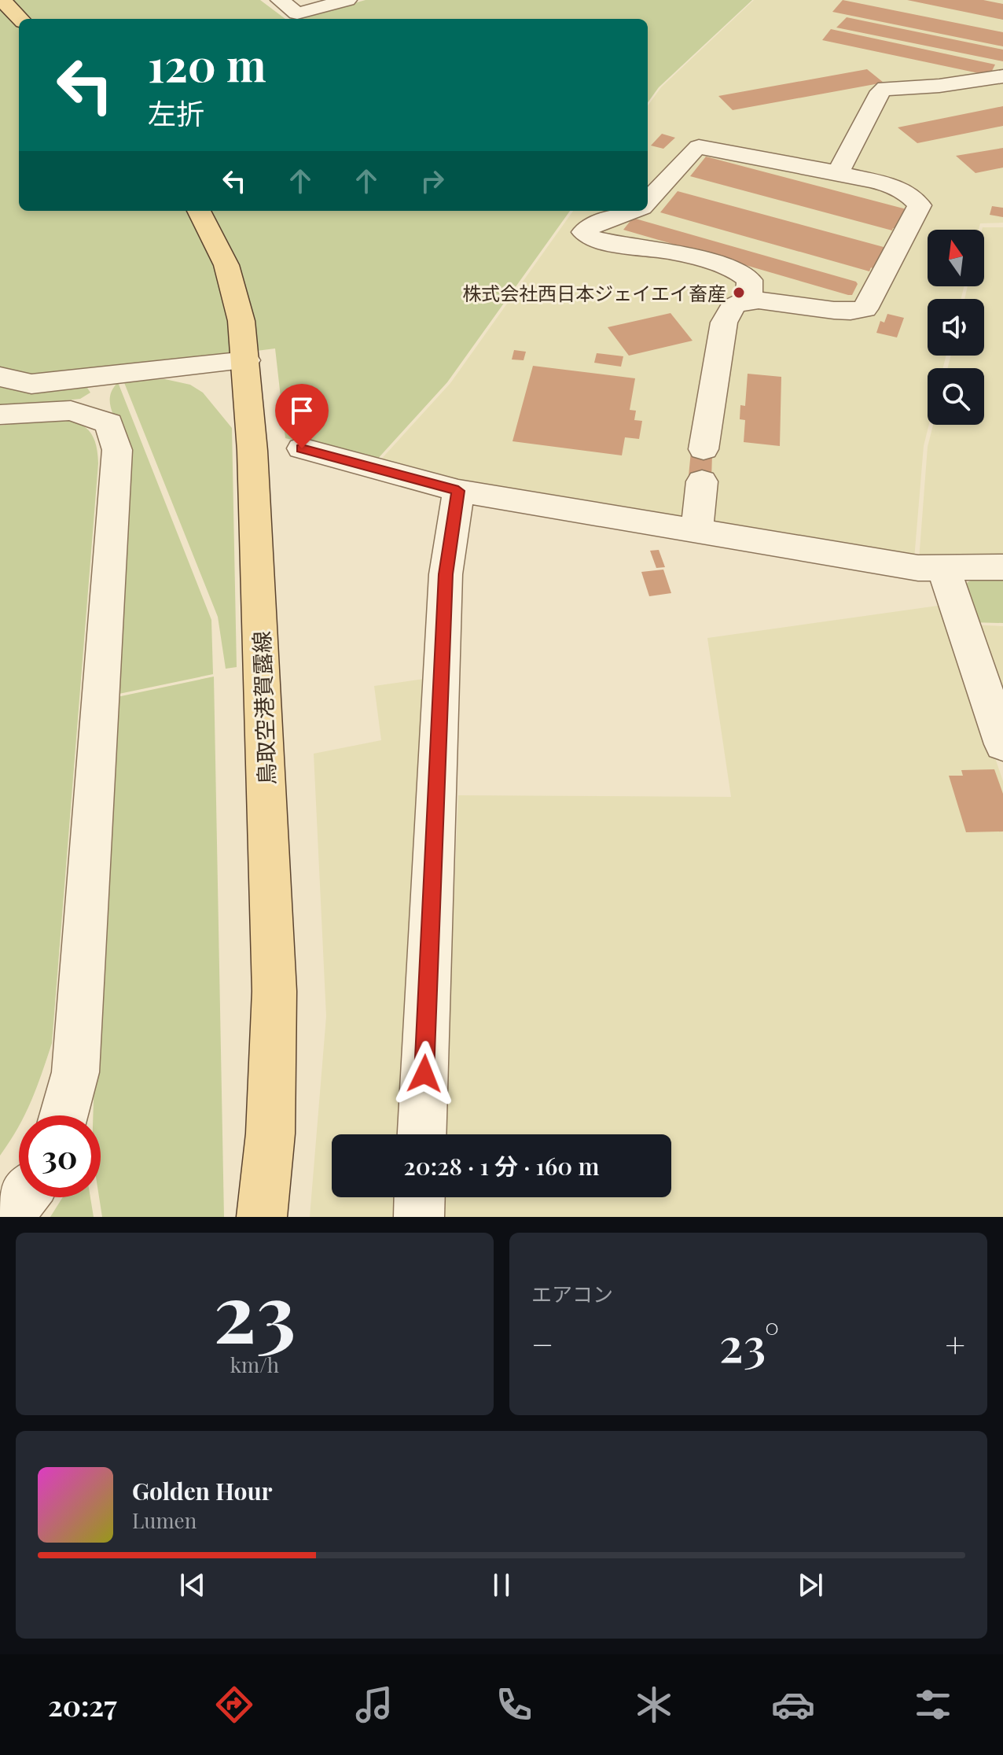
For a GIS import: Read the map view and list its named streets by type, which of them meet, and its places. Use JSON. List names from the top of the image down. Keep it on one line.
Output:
{"streets":{"main road":["鳥取空港賀露線"]},"places":["株式会社西日本ジェイエイ畜産"],"north":"top","page":{"turn":["120 m","左折"],"limit":"30","trip":"20:28 · 1 分 · 160 m","tile":[["23","km/h"],"エアコン"],"heat":["−","23°","+"],"song":["Golden Hour","Lumen"],"tabs":"20:27"}}
